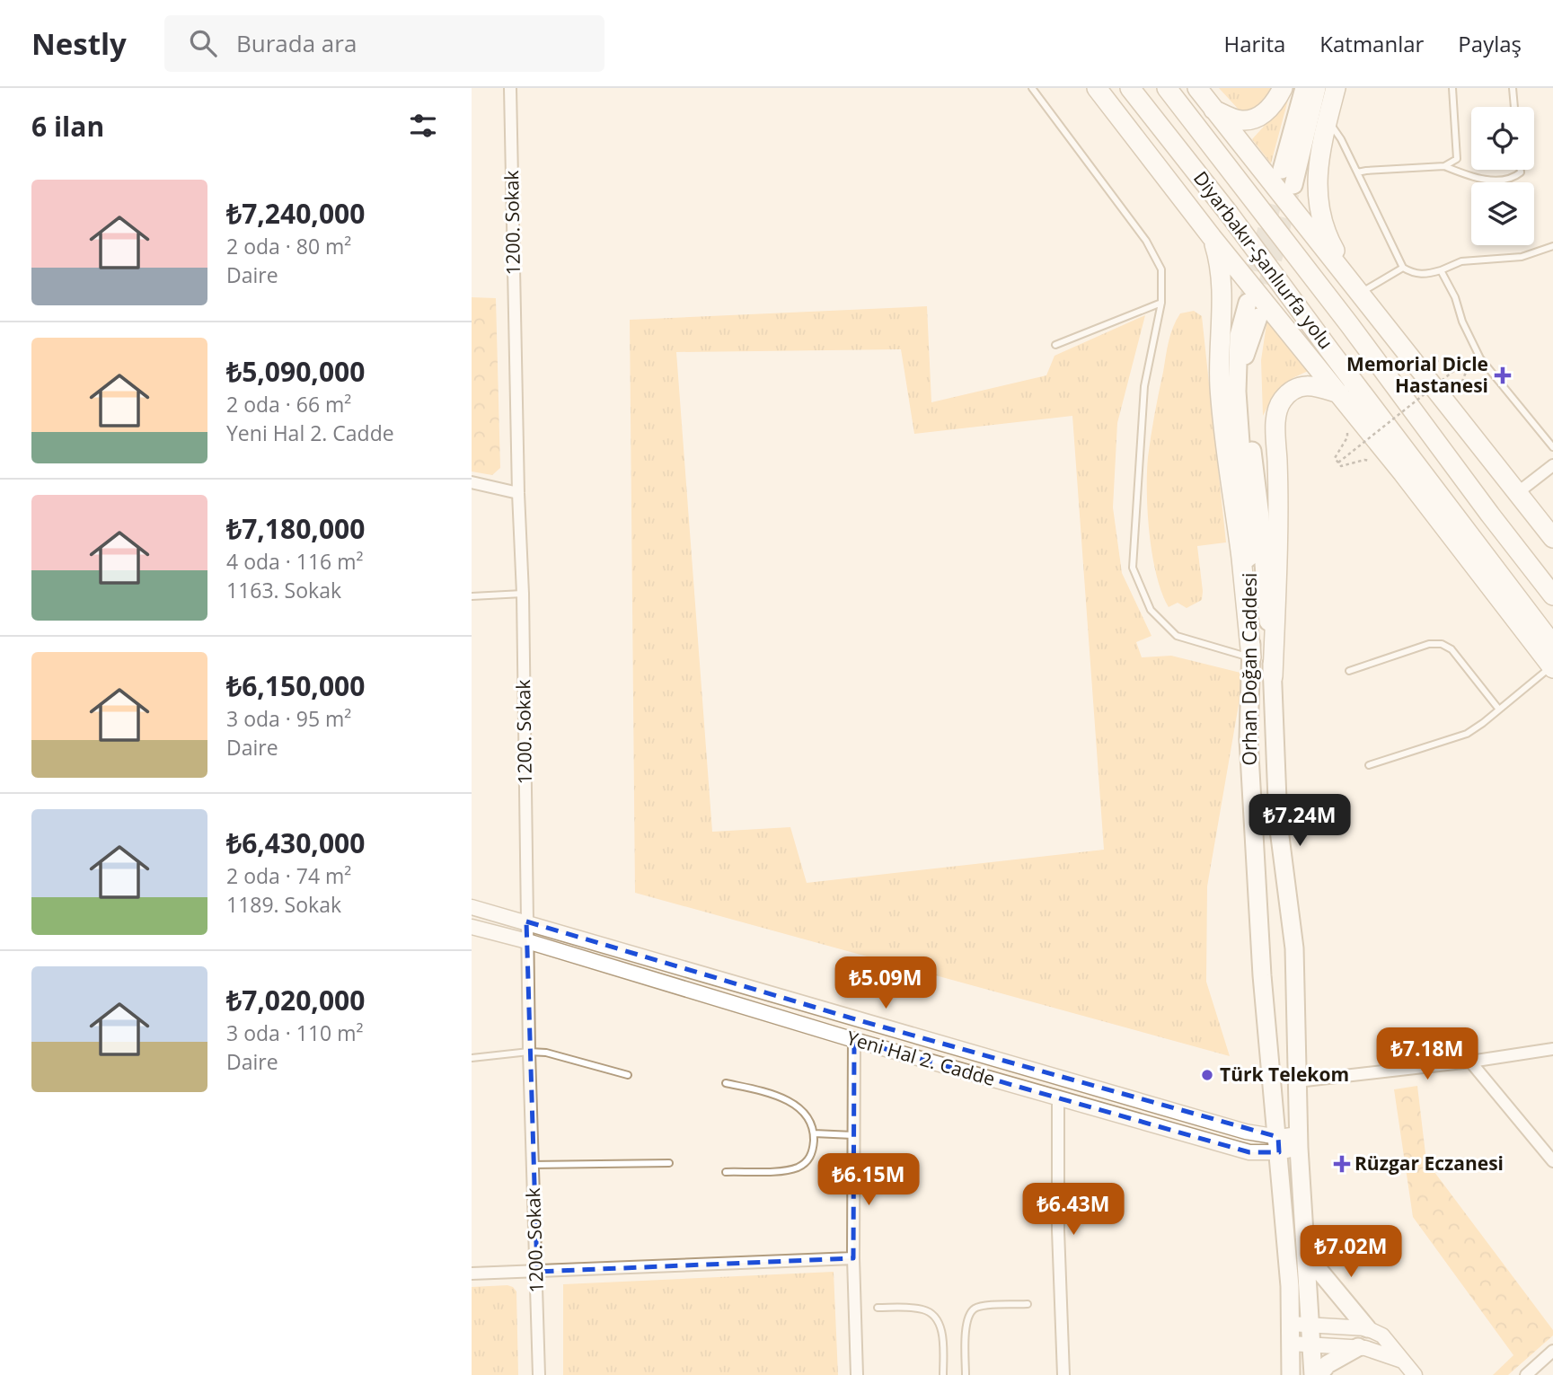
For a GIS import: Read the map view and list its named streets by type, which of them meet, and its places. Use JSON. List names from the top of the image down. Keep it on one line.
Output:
{"streets":{"highway":["Diyarbakır-Şanlıurfa yolu"],"main road":["Orhan Doğan Caddesi"],"street":["1200. Sokak","Yeni Hal 2. Cadde"]},"crossings":[["1200. Sokak","Yeni Hal 2. Cadde"],["Orhan Doğan Caddesi","Yeni Hal 2. Cadde"]],"places":{"health":["Memorial Dicle Hastanesi","Rüzgar Eczanesi"],"other":["Türk Telekom"]},"page":{"header":"Nestly","search":"Burada ara","nav":["Harita","Katmanlar","Paylaş"],"heading":"6 ilan","list":[{"name":"₺7,240,000","note":"2 oda · 80 m² · Daire"},{"name":"₺5,090,000","note":"2 oda · 66 m² · Yeni Hal 2. Cadde"},{"name":"₺7,180,000","note":"4 oda · 116 m² · 1163. Sokak"},{"name":"₺6,150,000","note":"3 oda · 95 m² · Daire"},{"name":"₺6,430,000","note":"2 oda · 74 m² · 1189. Sokak"},{"name":"₺7,020,000","note":"3 oda · 110 m² · Daire"}],"price":["₺7.24M","₺5.09M","₺7.18M","₺6.15M","₺6.43M","₺7.02M"]}}
